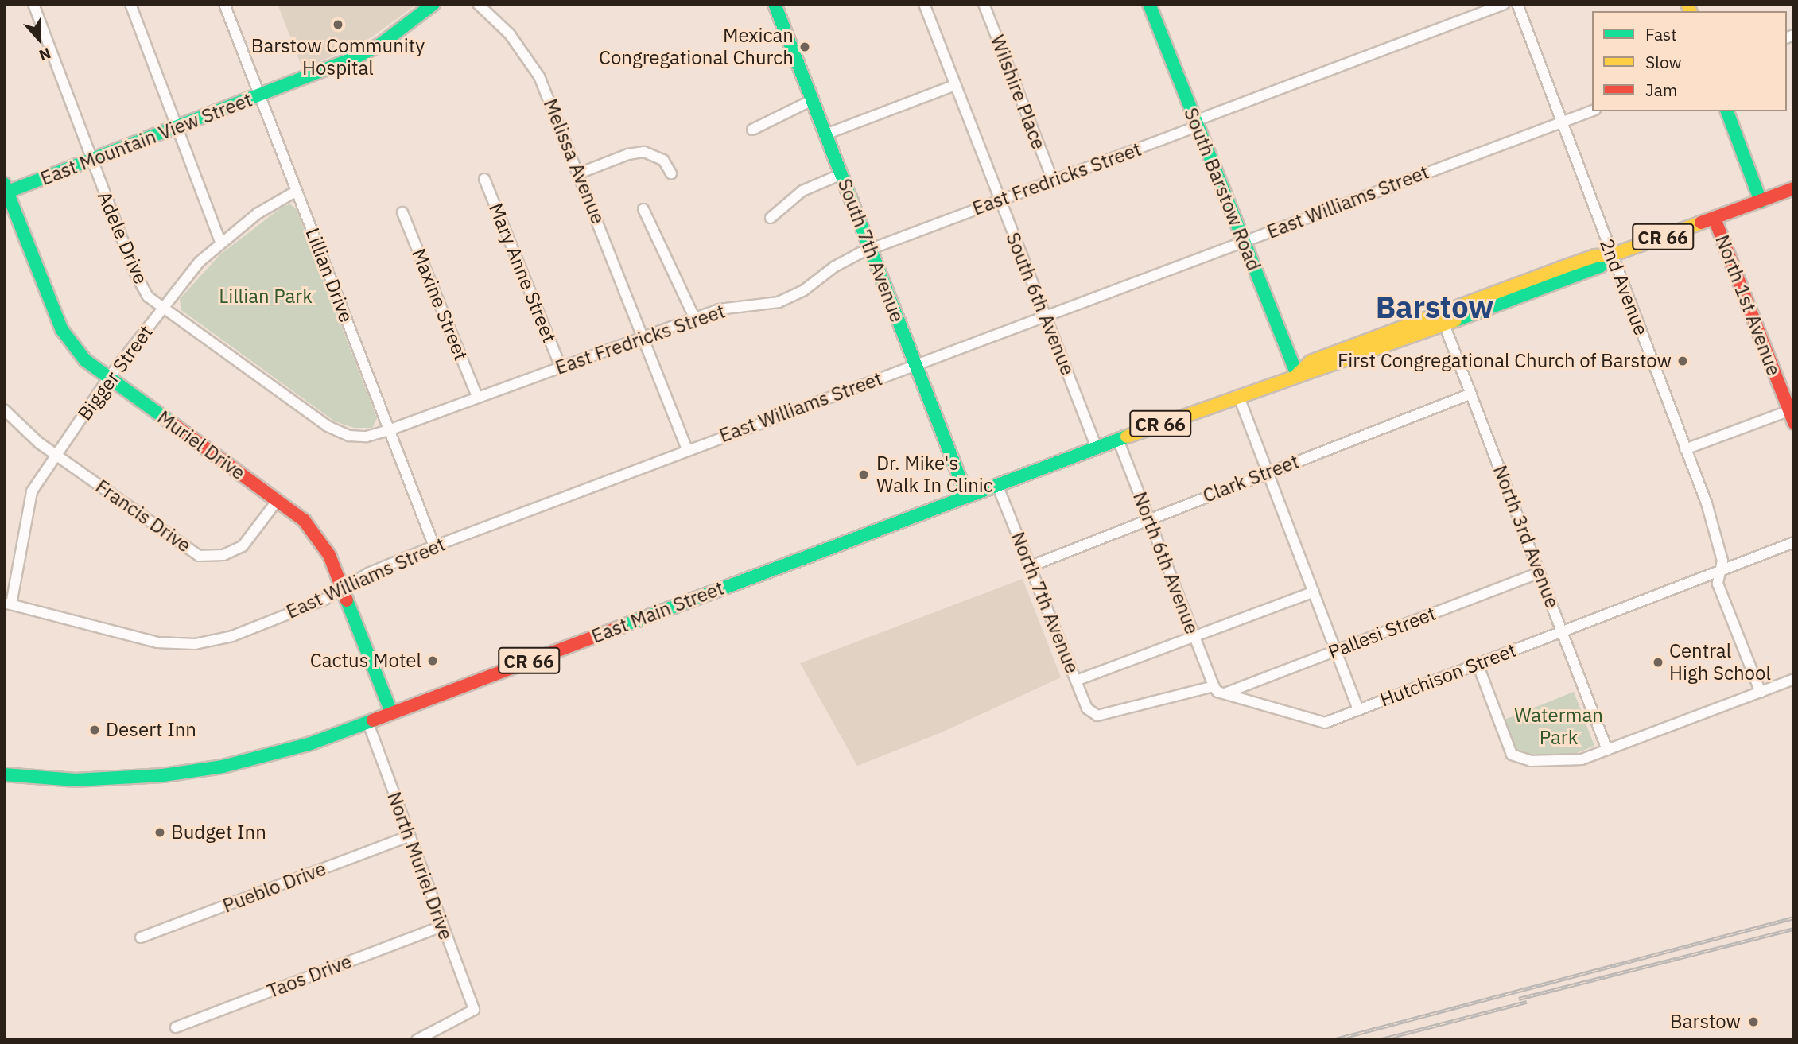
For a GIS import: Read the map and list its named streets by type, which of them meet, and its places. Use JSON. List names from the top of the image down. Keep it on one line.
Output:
{"streets":{"main road":["East Mountain View Street","South Barstow Road","CR 66","South 7th Avenue","North 1st Avenue","Muriel Drive","East Main Street"],"street":["Wilshire Place","Melissa Avenue","East Fredricks Street","East Williams Street","Adele Drive","Mary Anne Street","Lillian Drive","2nd Avenue","South 6th Avenue","Maxine Street","Bigger Street","Clark Street","Francis Drive","North 3rd Avenue","North 6th Avenue","North 7th Avenue","Pallesi Street","Hutchison Street","North Muriel Drive","Pueblo Drive","Taos Drive"]},"crossings":[["Wilshire Place","East Fredricks Street"],["East Mountain View Street","Adele Drive"],["East Mountain View Street","Lillian Drive"],["East Mountain View Street","Muriel Drive"],["Melissa Avenue","East Fredricks Street"],["Melissa Avenue","East Williams Street"],["East Fredricks Street","South Barstow Road"],["East Fredricks Street","Adele Drive"],["East Fredricks Street","South 7th Avenue"],["East Fredricks Street","Mary Anne Street"],["East Fredricks Street","Lillian Drive"],["East Fredricks Street","South 6th Avenue"],["East Fredricks Street","Maxine Street"],["South Barstow Road","East Williams Street"],["South Barstow Road","East Main Street"],["East Williams Street","South 7th Avenue"],["East Williams Street","Lillian Drive"],["East Williams Street","2nd Avenue"],["East Williams Street","South 6th Avenue"],["East Williams Street","Bigger Street"],["East Williams Street","Muriel Drive"],["CR 66","North 1st Avenue"],["CR 66","East Main Street"],["Adele Drive","Lillian Drive"],["Adele Drive","Bigger Street"],["South 7th Avenue","East Main Street"],["Lillian Drive","Bigger Street"],["2nd Avenue","East Main Street"],["2nd Avenue","Hutchison Street"],["South 6th Avenue","East Main Street"],["North 1st Avenue","East Main Street"],["Bigger Street","Muriel Drive"],["Bigger Street","Francis Drive"],["Muriel Drive","Francis Drive"],["Muriel Drive","East Main Street"],["Clark Street","North 3rd Avenue"],["Clark Street","North 6th Avenue"],["Clark Street","North 7th Avenue"],["North 3rd Avenue","East Main Street"],["North 3rd Avenue","Pallesi Street"],["North 3rd Avenue","Hutchison Street"],["North 6th Avenue","North 7th Avenue"],["North 6th Avenue","East Main Street"],["North 6th Avenue","Hutchison Street"],["North 7th Avenue","East Main Street"],["North 7th Avenue","Hutchison Street"],["East Main Street","North Muriel Drive"],["Pallesi Street","Hutchison Street"],["North Muriel Drive","Pueblo Drive"],["North Muriel Drive","Taos Drive"]],"districts":["Barstow"],"parks":["Lillian Park","Waterman Park"],"places":["Barstow Community Hospital","Mexican Congregational Church","First Congregational Church of Barstow","Dr. Mike's Walk In Clinic","Cactus Motel","Central High School","Desert Inn","Budget Inn","Barstow"],"legend":["Fast","Slow","Jam"],"north":"bottom"}
